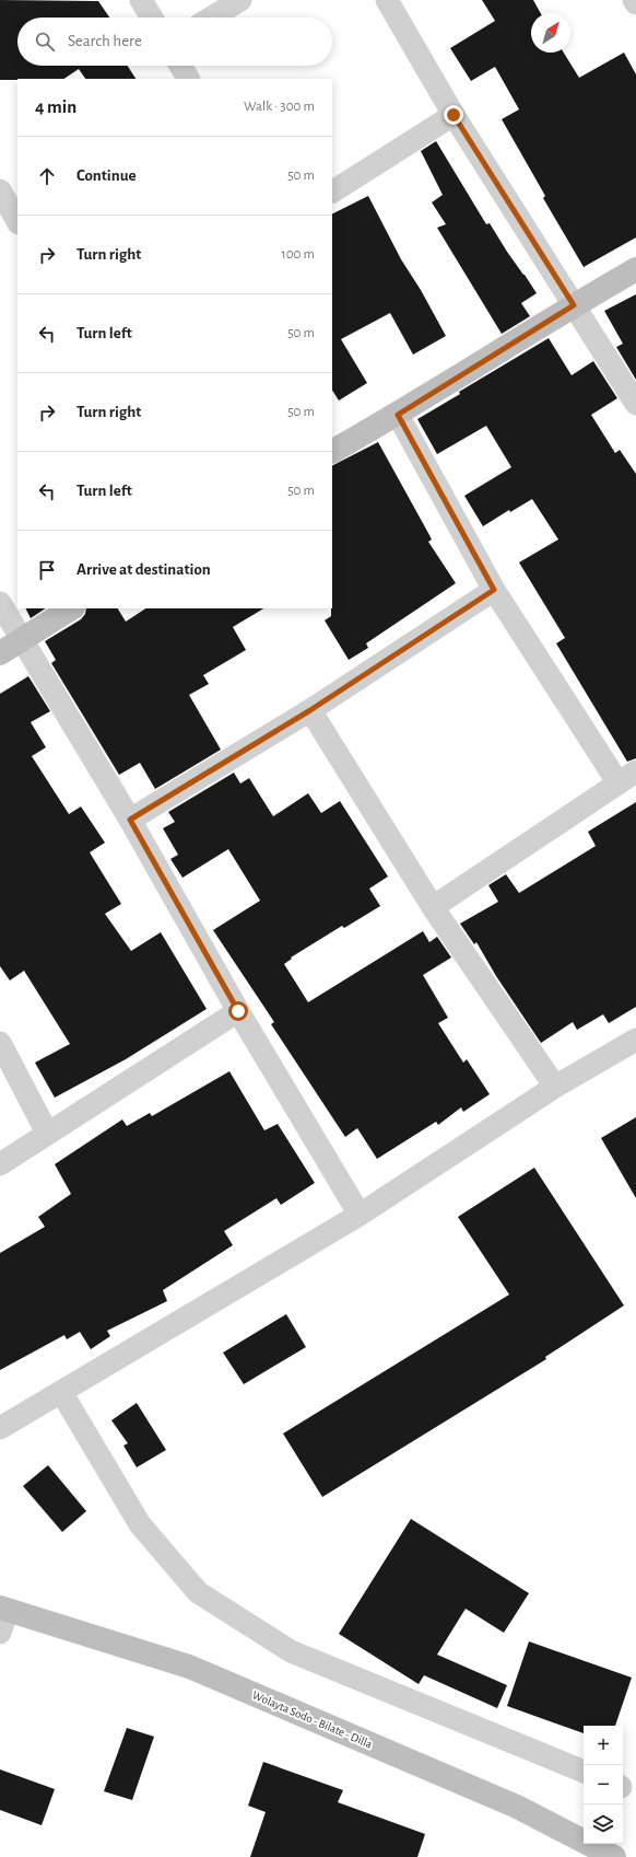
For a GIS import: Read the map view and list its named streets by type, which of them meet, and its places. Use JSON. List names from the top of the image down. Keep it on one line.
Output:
{"streets":{"main road":["Wolayta Sodo - Bilate - Dilla"]},"north":"top right","page":{"search":"Search here","heading":["4 min","Walk · 300 m"],"list":[["Continue","50 m"],["Turn right","100 m"],["Turn left","50 m"],["Turn right","50 m"],["Turn left","50 m"],"Arrive at destination"],"map_buttons":["+","−"]}}
